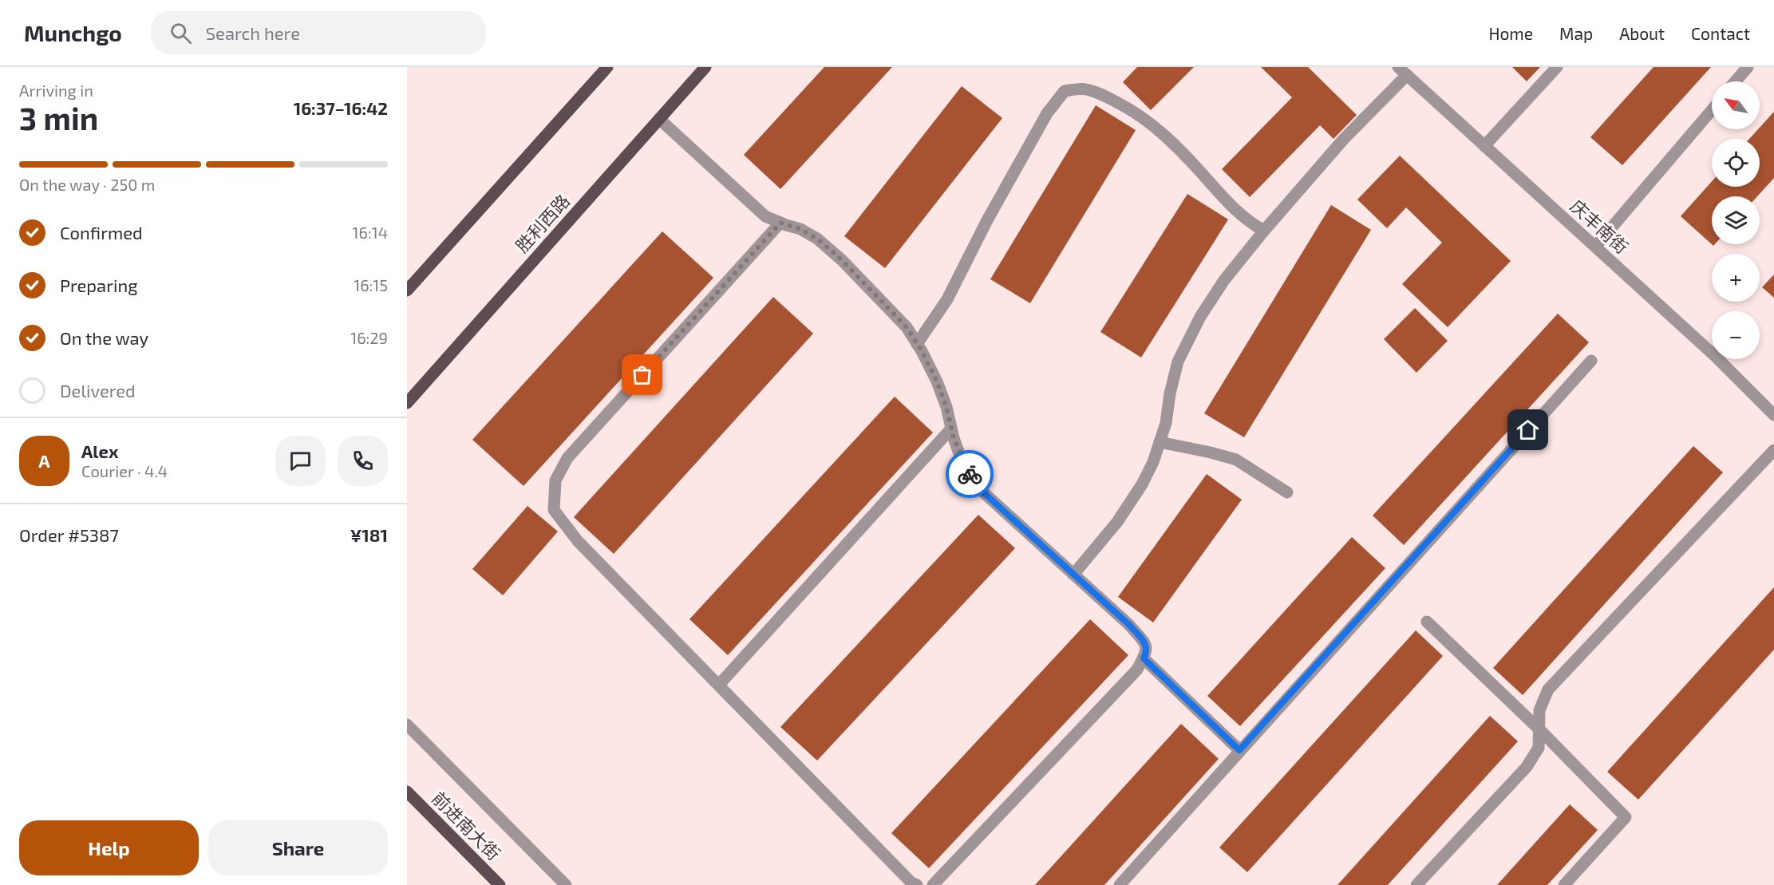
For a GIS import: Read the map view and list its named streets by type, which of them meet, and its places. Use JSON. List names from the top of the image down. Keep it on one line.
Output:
{"streets":{"main road":["胜利西路","前进南大街"],"street":["庆丰南街"]},"north":"top left","page":{"header":"Munchgo","search":"Search here","nav":["Home","Map","About","Contact"],"heading":["3 min","Arriving in","16:37–16:42"],"panel":["Alex","Courier · 4.4","Order #5387","¥181"],"map_buttons":["+","−"],"bar":"On the way · 250 m","list":[["Confirmed","16:14"],["Preparing","16:15"],["On the way","16:29"],"Delivered"],"round":"A","buttons":["Help","Share"]}}
